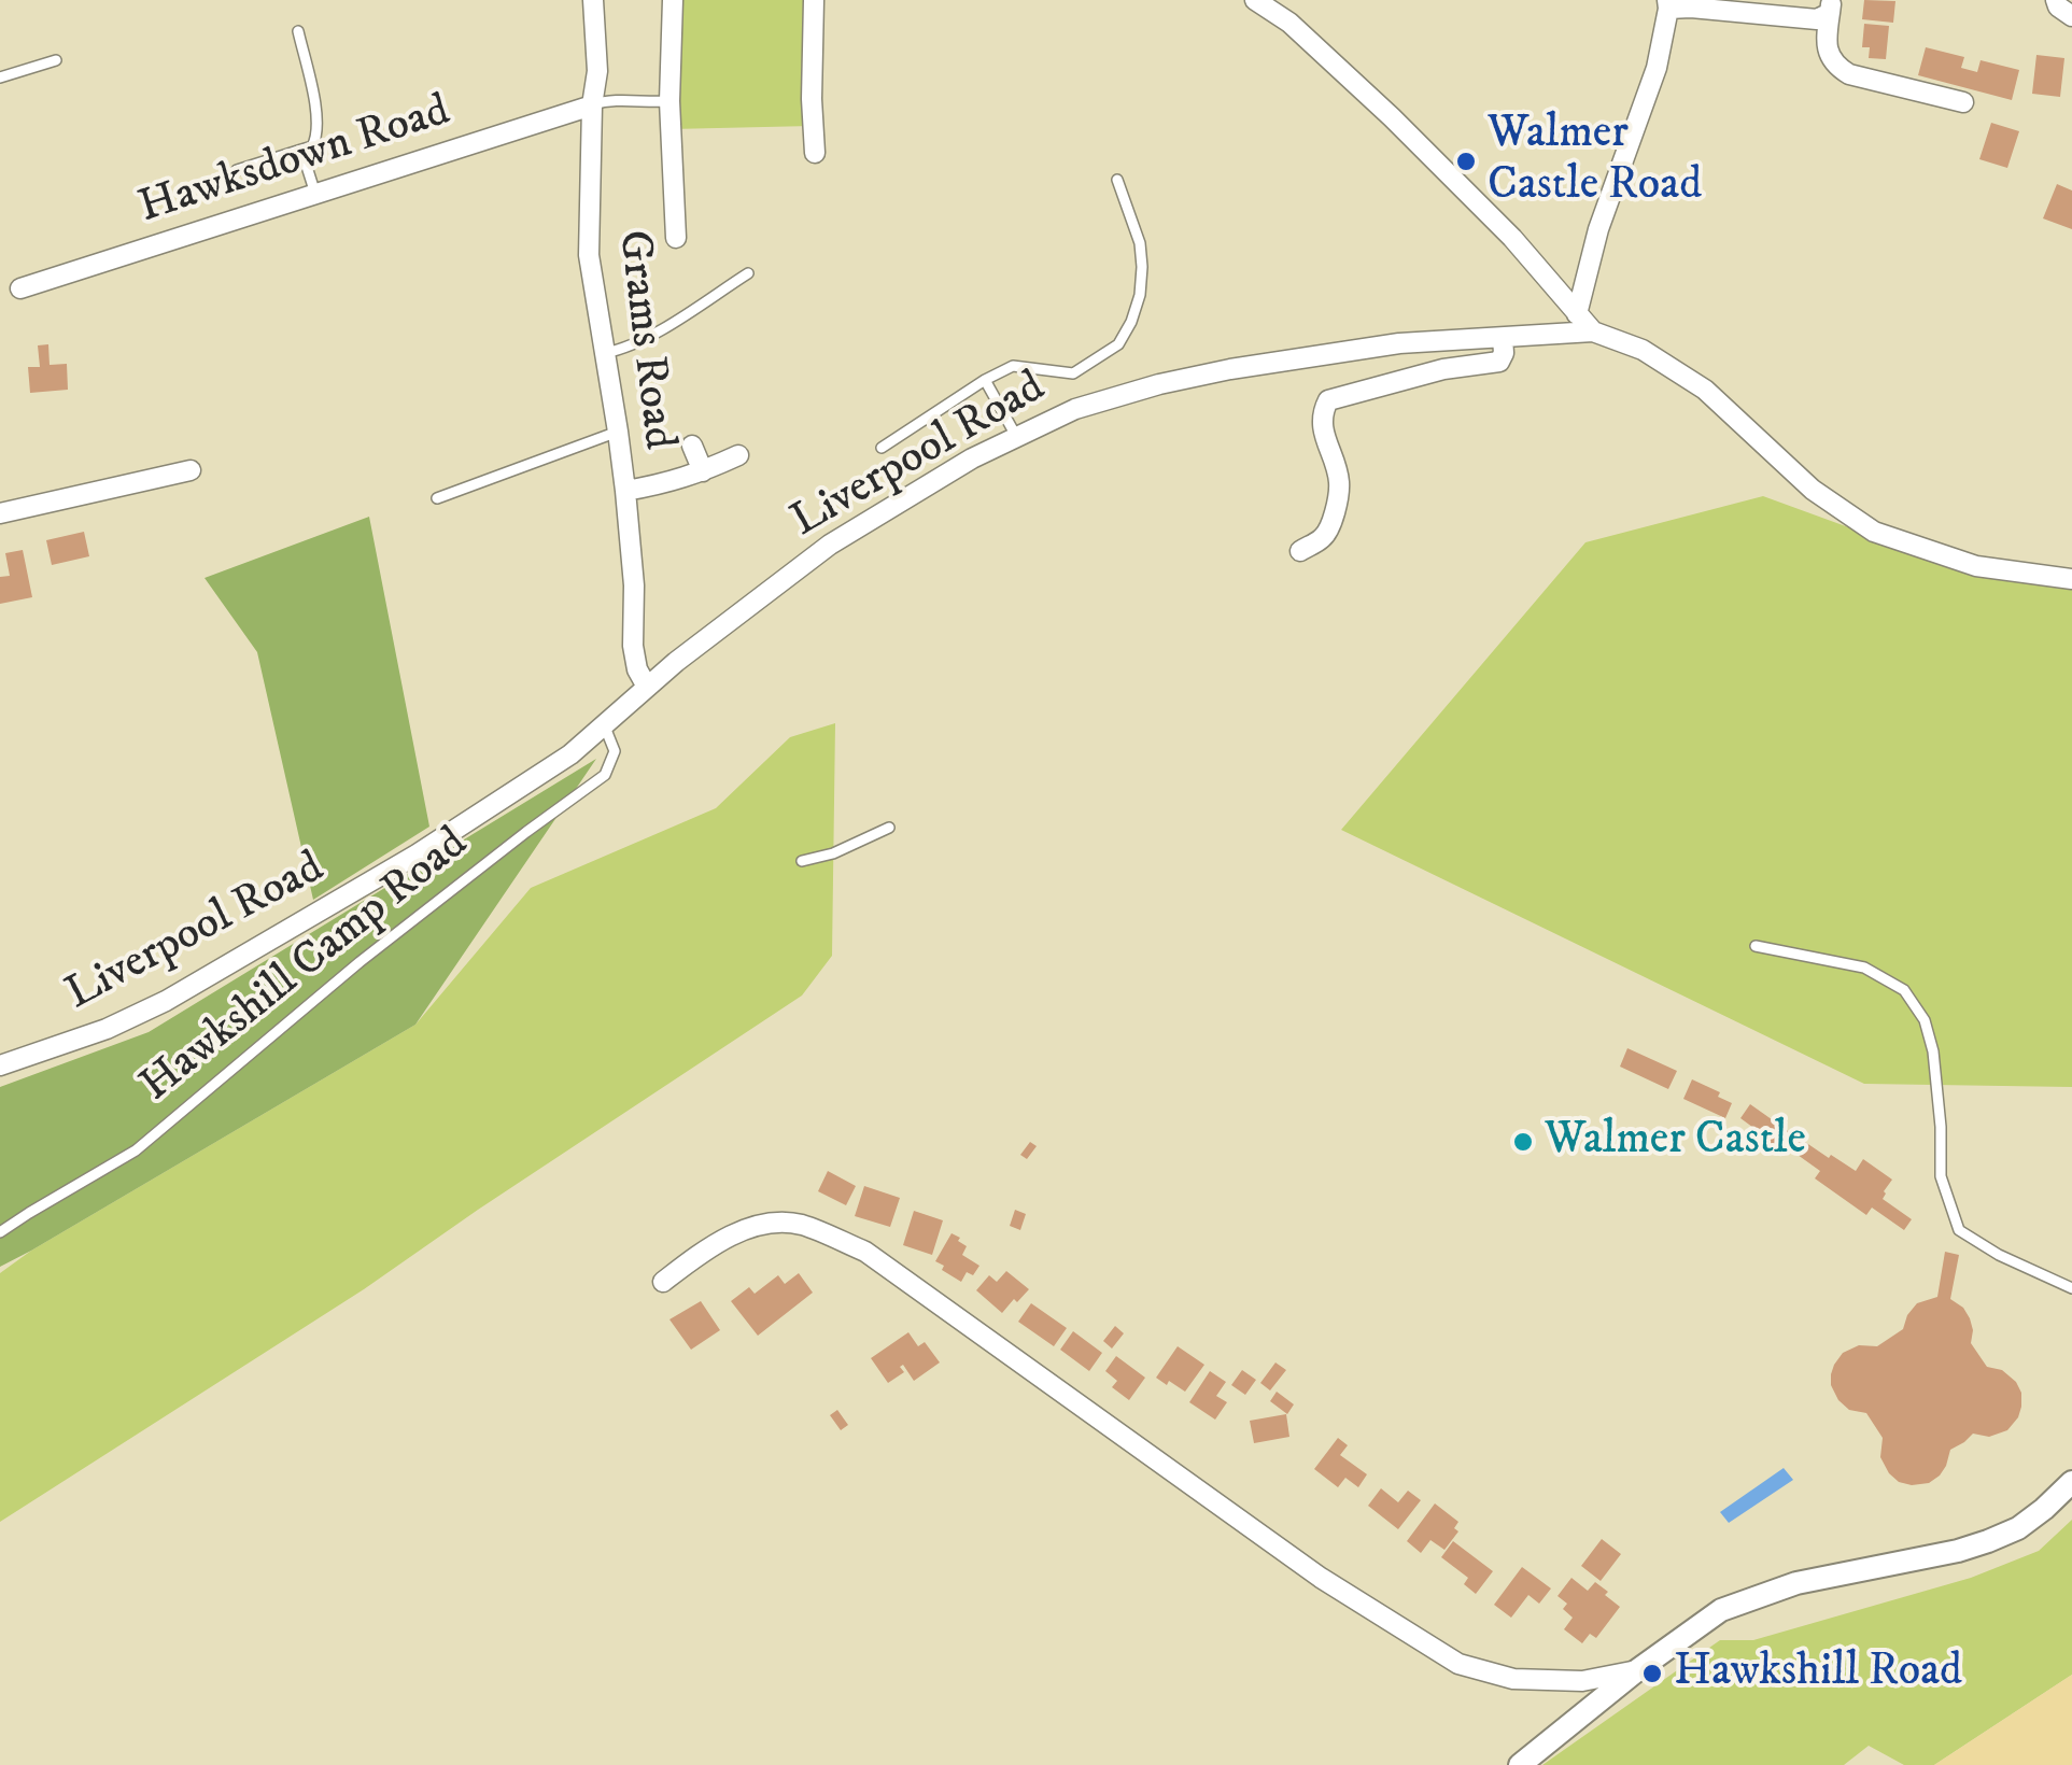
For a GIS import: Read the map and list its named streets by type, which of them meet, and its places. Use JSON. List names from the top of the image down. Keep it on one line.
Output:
{"streets":{"street":["Hawksdown Road","Grams Road","Liverpool Road"],"lane":["Hawkshill Camp Road"]},"crossings":[["Hawksdown Road","Grams Road"],["Grams Road","Liverpool Road"],["Liverpool Road","Hawkshill Camp Road"]],"places":["Walmer Castle Road","Walmer Castle","Hawkshill Road"]}
